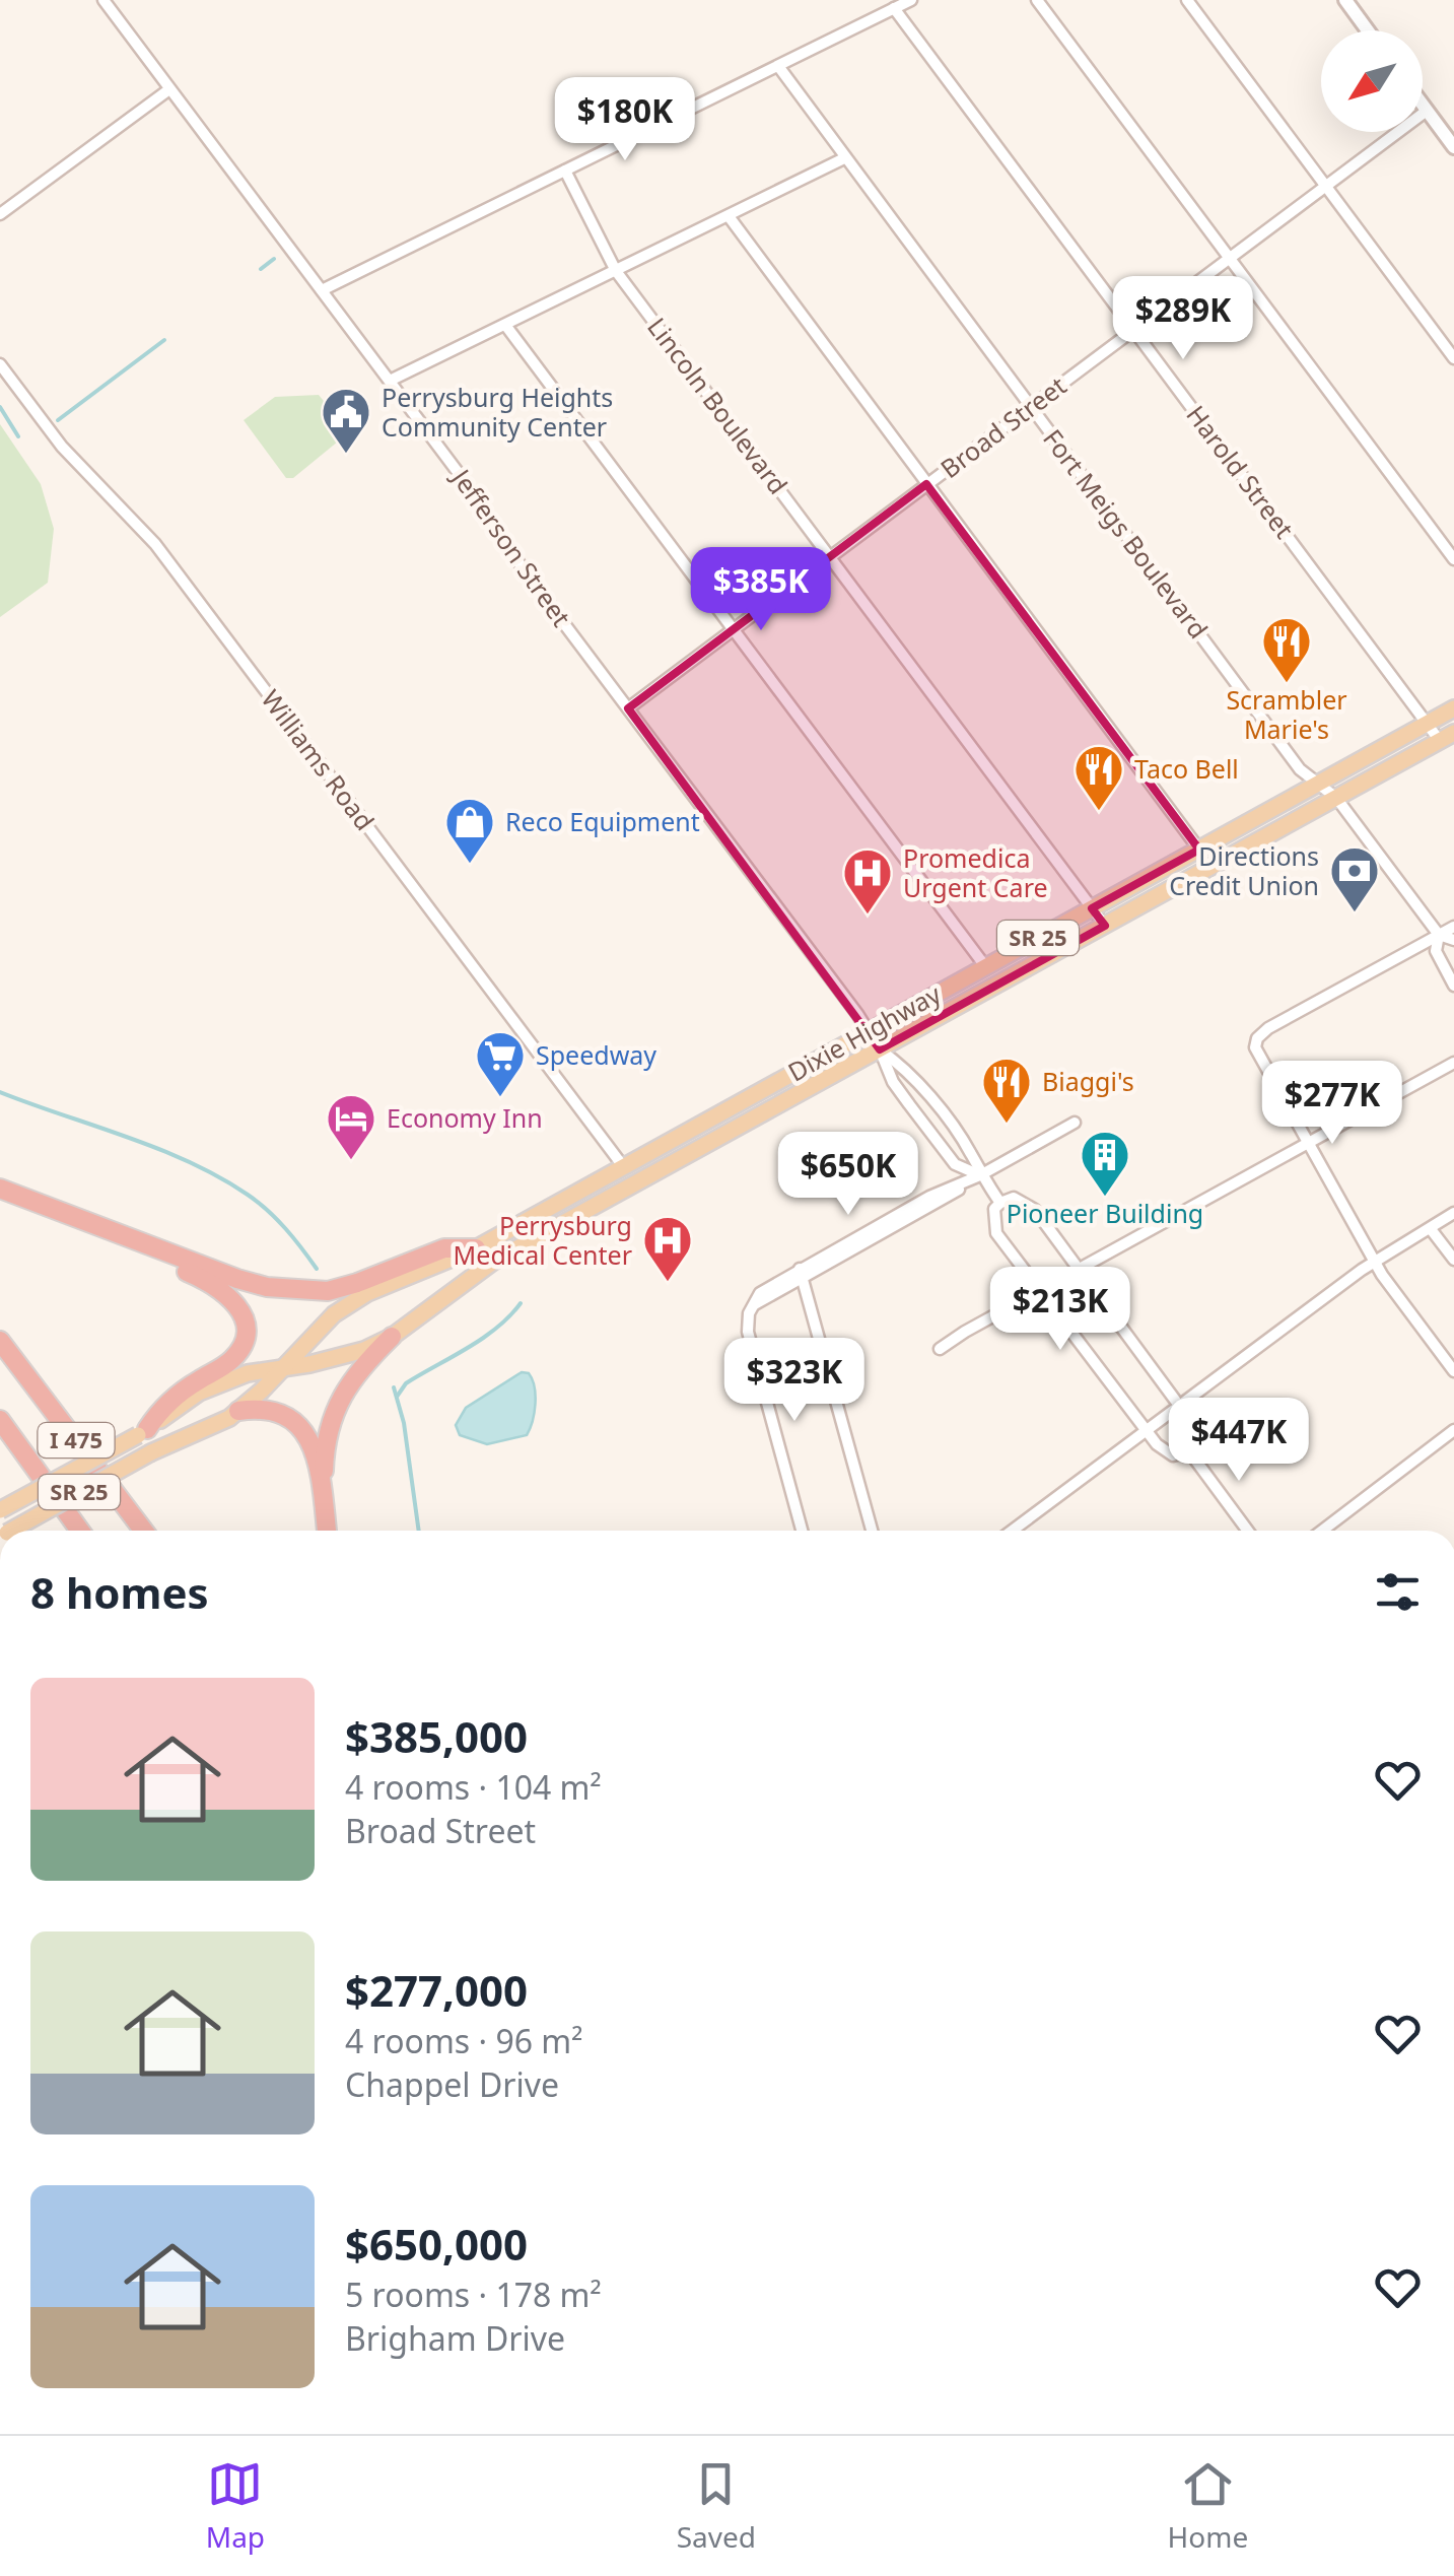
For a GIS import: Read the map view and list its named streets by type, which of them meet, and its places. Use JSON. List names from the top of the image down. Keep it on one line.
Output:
{"streets":{"highway":["I 475"],"main road":["SR 25","Dixie Highway"],"street":["Lincoln Boulevard","Broad Street","Harold Street","Fort Meigs Boulevard","Jefferson Street","Williams Road"]},"crossings":[["Lincoln Boulevard","Broad Street"],["Lincoln Boulevard","Dixie Highway"],["Broad Street","Harold Street"],["Broad Street","Fort Meigs Boulevard"],["Broad Street","Jefferson Street"],["Harold Street","Dixie Highway"],["Fort Meigs Boulevard","Dixie Highway"],["Jefferson Street","Dixie Highway"],["Williams Road","Dixie Highway"]],"places":{"public building":["Perrysburg Heights Community Center"],"restaurant":["Scrambler Marie's","Taco Bell","Biaggi's"],"shop":["Reco Equipment"],"bank":["Directions Credit Union"],"hospital":["Promedica Urgent Care","Perrysburg Medical Center"],"supermarket":["Speedway"],"hotel":["Economy Inn"],"building":["Pioneer Building"]},"north":"bottom left","page":{"price":["$180K","$289K","$385K","$277K","$650K","$213K","$323K","$447K"],"heading":"8 homes","list":[{"name":"$385,000","note":"4 rooms · 104 m² · Broad Street"},{"name":"$277,000","note":"4 rooms · 96 m² · Chappel Drive"},{"name":"$650,000","note":"5 rooms · 178 m² · Brigham Drive"}],"tabs":["Map","Saved","Home"]}}
